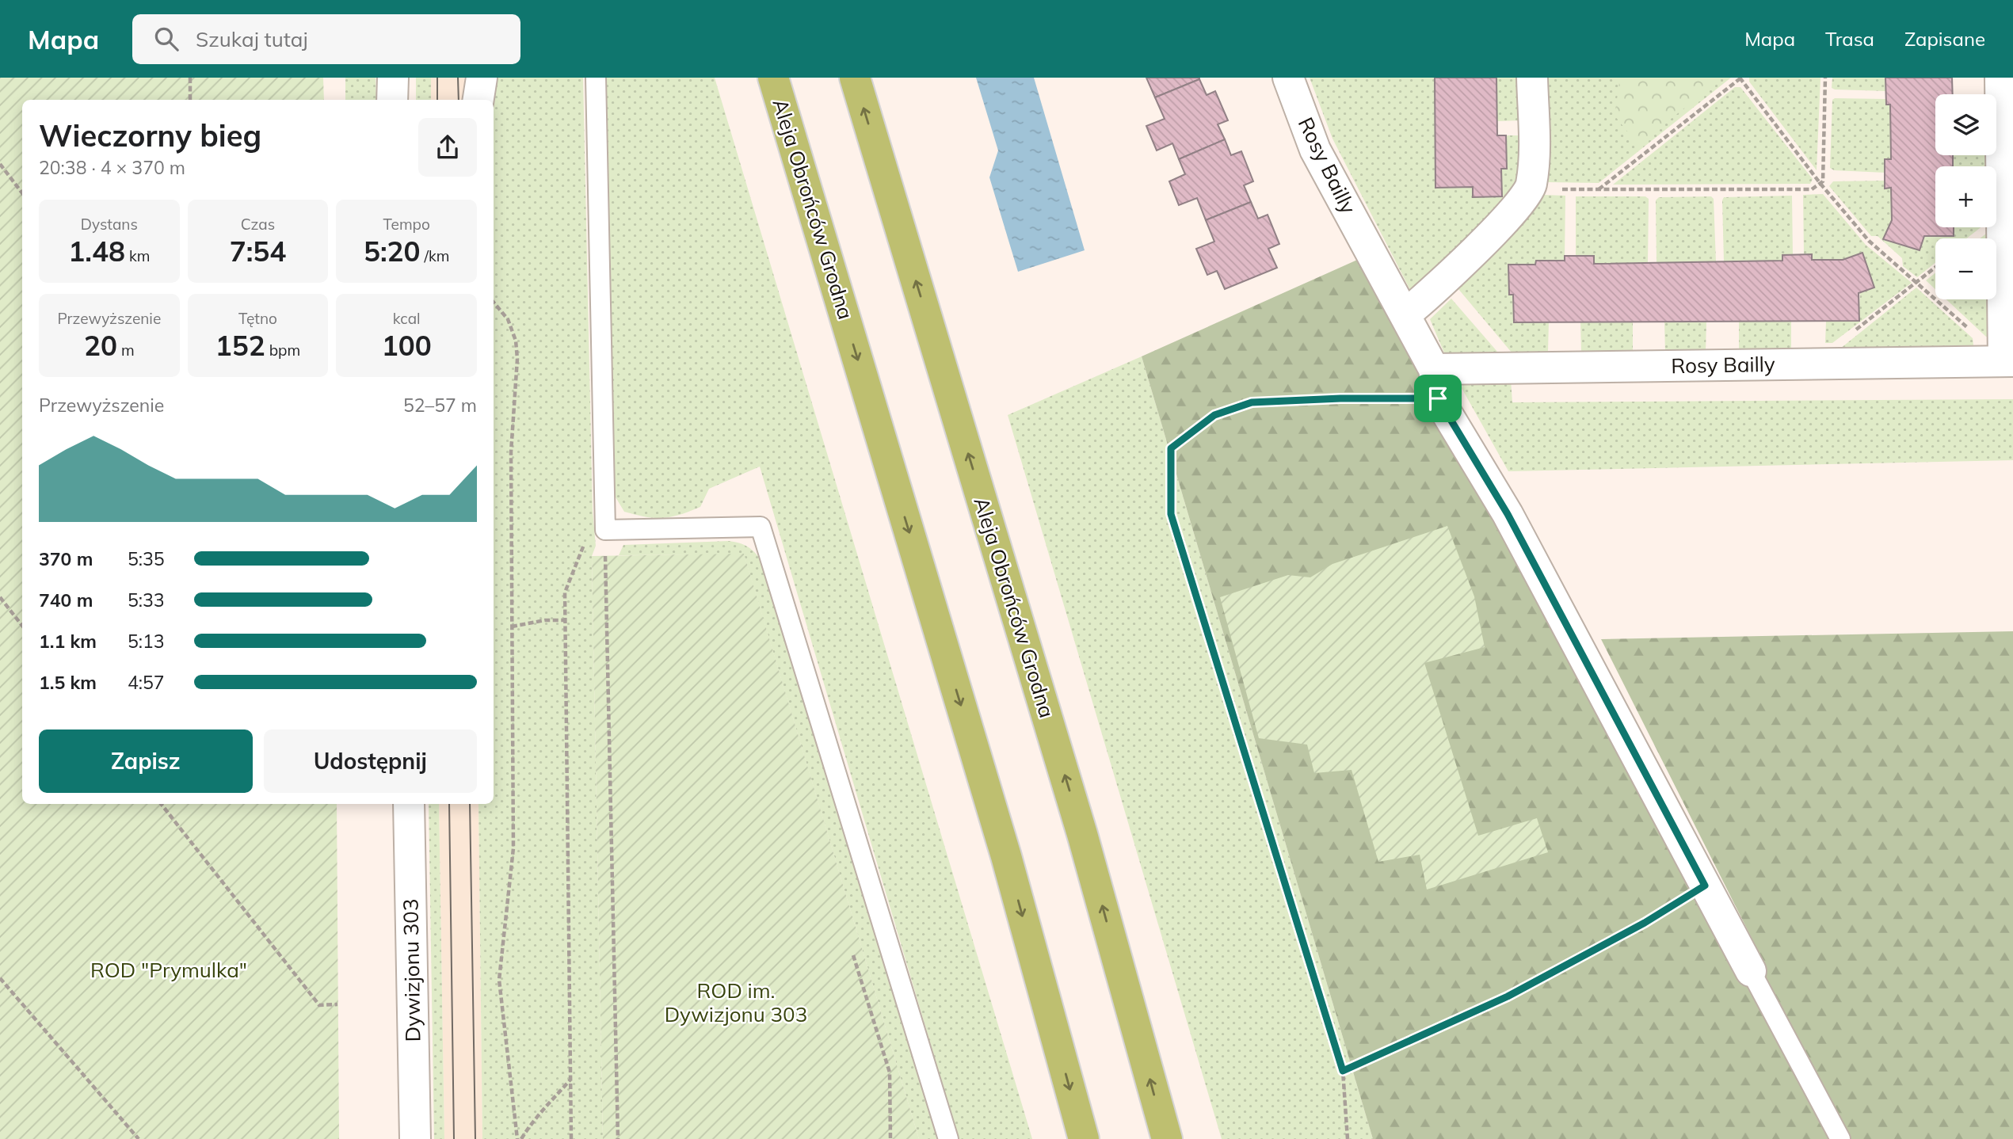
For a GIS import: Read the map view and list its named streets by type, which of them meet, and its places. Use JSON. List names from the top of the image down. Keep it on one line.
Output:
{"streets":{"highway":["Aleja Obrońców Grodna"],"street":["Rosy Bailly","Dywizjonu 303"]},"parks":["ROD \"Prymulka\"","ROD im. Dywizjonu 303"],"page":{"header":"Mapa","search":"Szukaj tutaj","nav":["Mapa","Trasa","Zapisane"],"map_buttons":["+","−"],"heading":["Wieczorny bieg","20:38 · 4 × 370 m"],"stats":[["Dystans","1.48 km"],["Czas","7:54"],["Tempo","5:20 /km"],["Przewyższenie","20 m"],["Tętno","152 bpm"],["kcal","100"]],"chart":["Przewyższenie","52–57 m"],"list":[{"name":"370 m","note":"5:35"},{"name":"740 m","note":"5:33"},{"name":"1.1 km","note":"5:13"},{"name":"1.5 km","note":"4:57"}],"buttons":["Zapisz","Udostępnij"]}}
